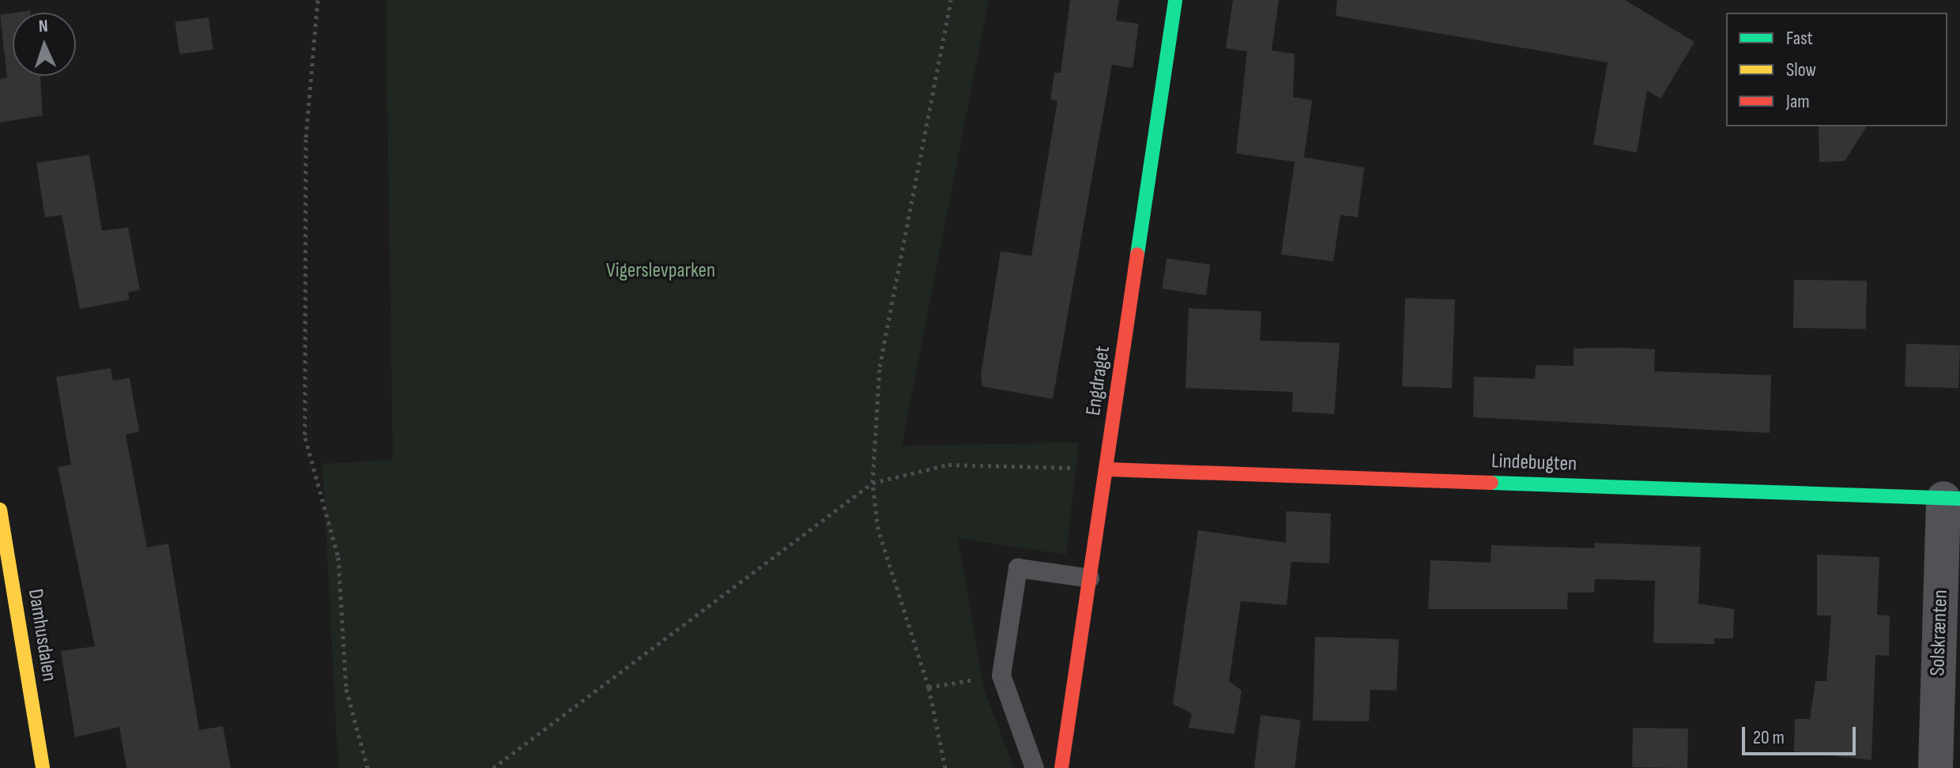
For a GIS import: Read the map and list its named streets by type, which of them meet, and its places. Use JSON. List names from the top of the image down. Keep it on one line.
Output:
{"streets":{"street":["Engdraget","Lindebugten","Solskrænten","Damhusdalen"]},"crossings":[["Engdraget","Lindebugten"],["Lindebugten","Solskrænten"]],"parks":["Vigerslevparken"],"legend":["Fast","Slow","Jam"],"scale_bar":"20 m","north":"top"}
